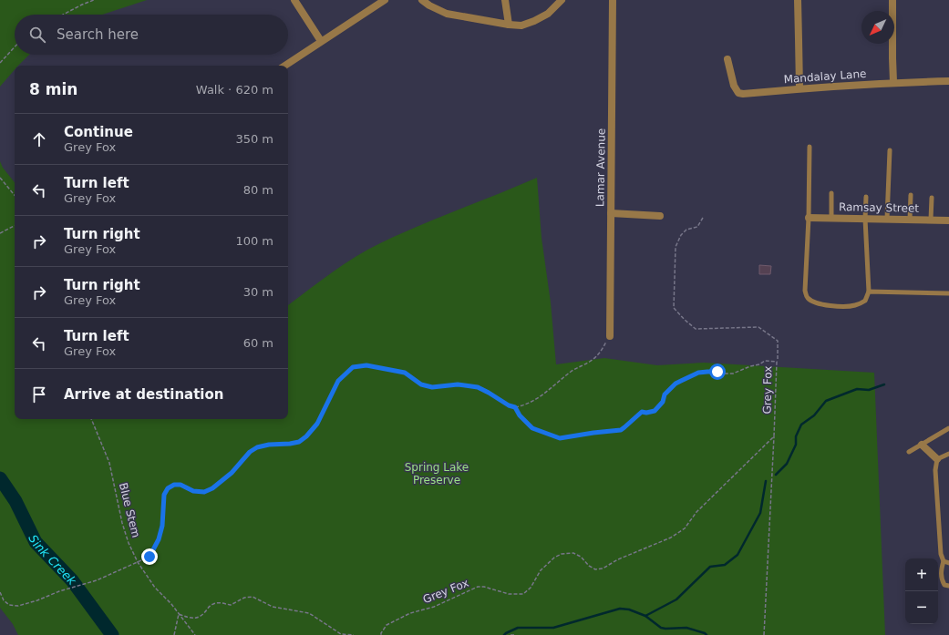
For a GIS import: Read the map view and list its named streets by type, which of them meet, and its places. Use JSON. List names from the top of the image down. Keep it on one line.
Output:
{"streets":{"street":["Mandalay Lane","Lamar Avenue","Ramsay Street"],"path":["Grey Fox","Blue Stem"]},"crossings":[["Grey Fox","Blue Stem"]],"water":["Sink Creek"],"parks":["Spring Lake Preserve"],"north":"bottom left","page":{"search":"Search here","heading":["8 min","Walk · 620 m"],"list":[["Continue","Grey Fox","350 m"],["Turn left","Grey Fox","80 m"],["Turn right","Grey Fox","100 m"],["Turn right","Grey Fox","30 m"],["Turn left","Grey Fox","60 m"],"Arrive at destination"],"map_buttons":["+","−"]}}
